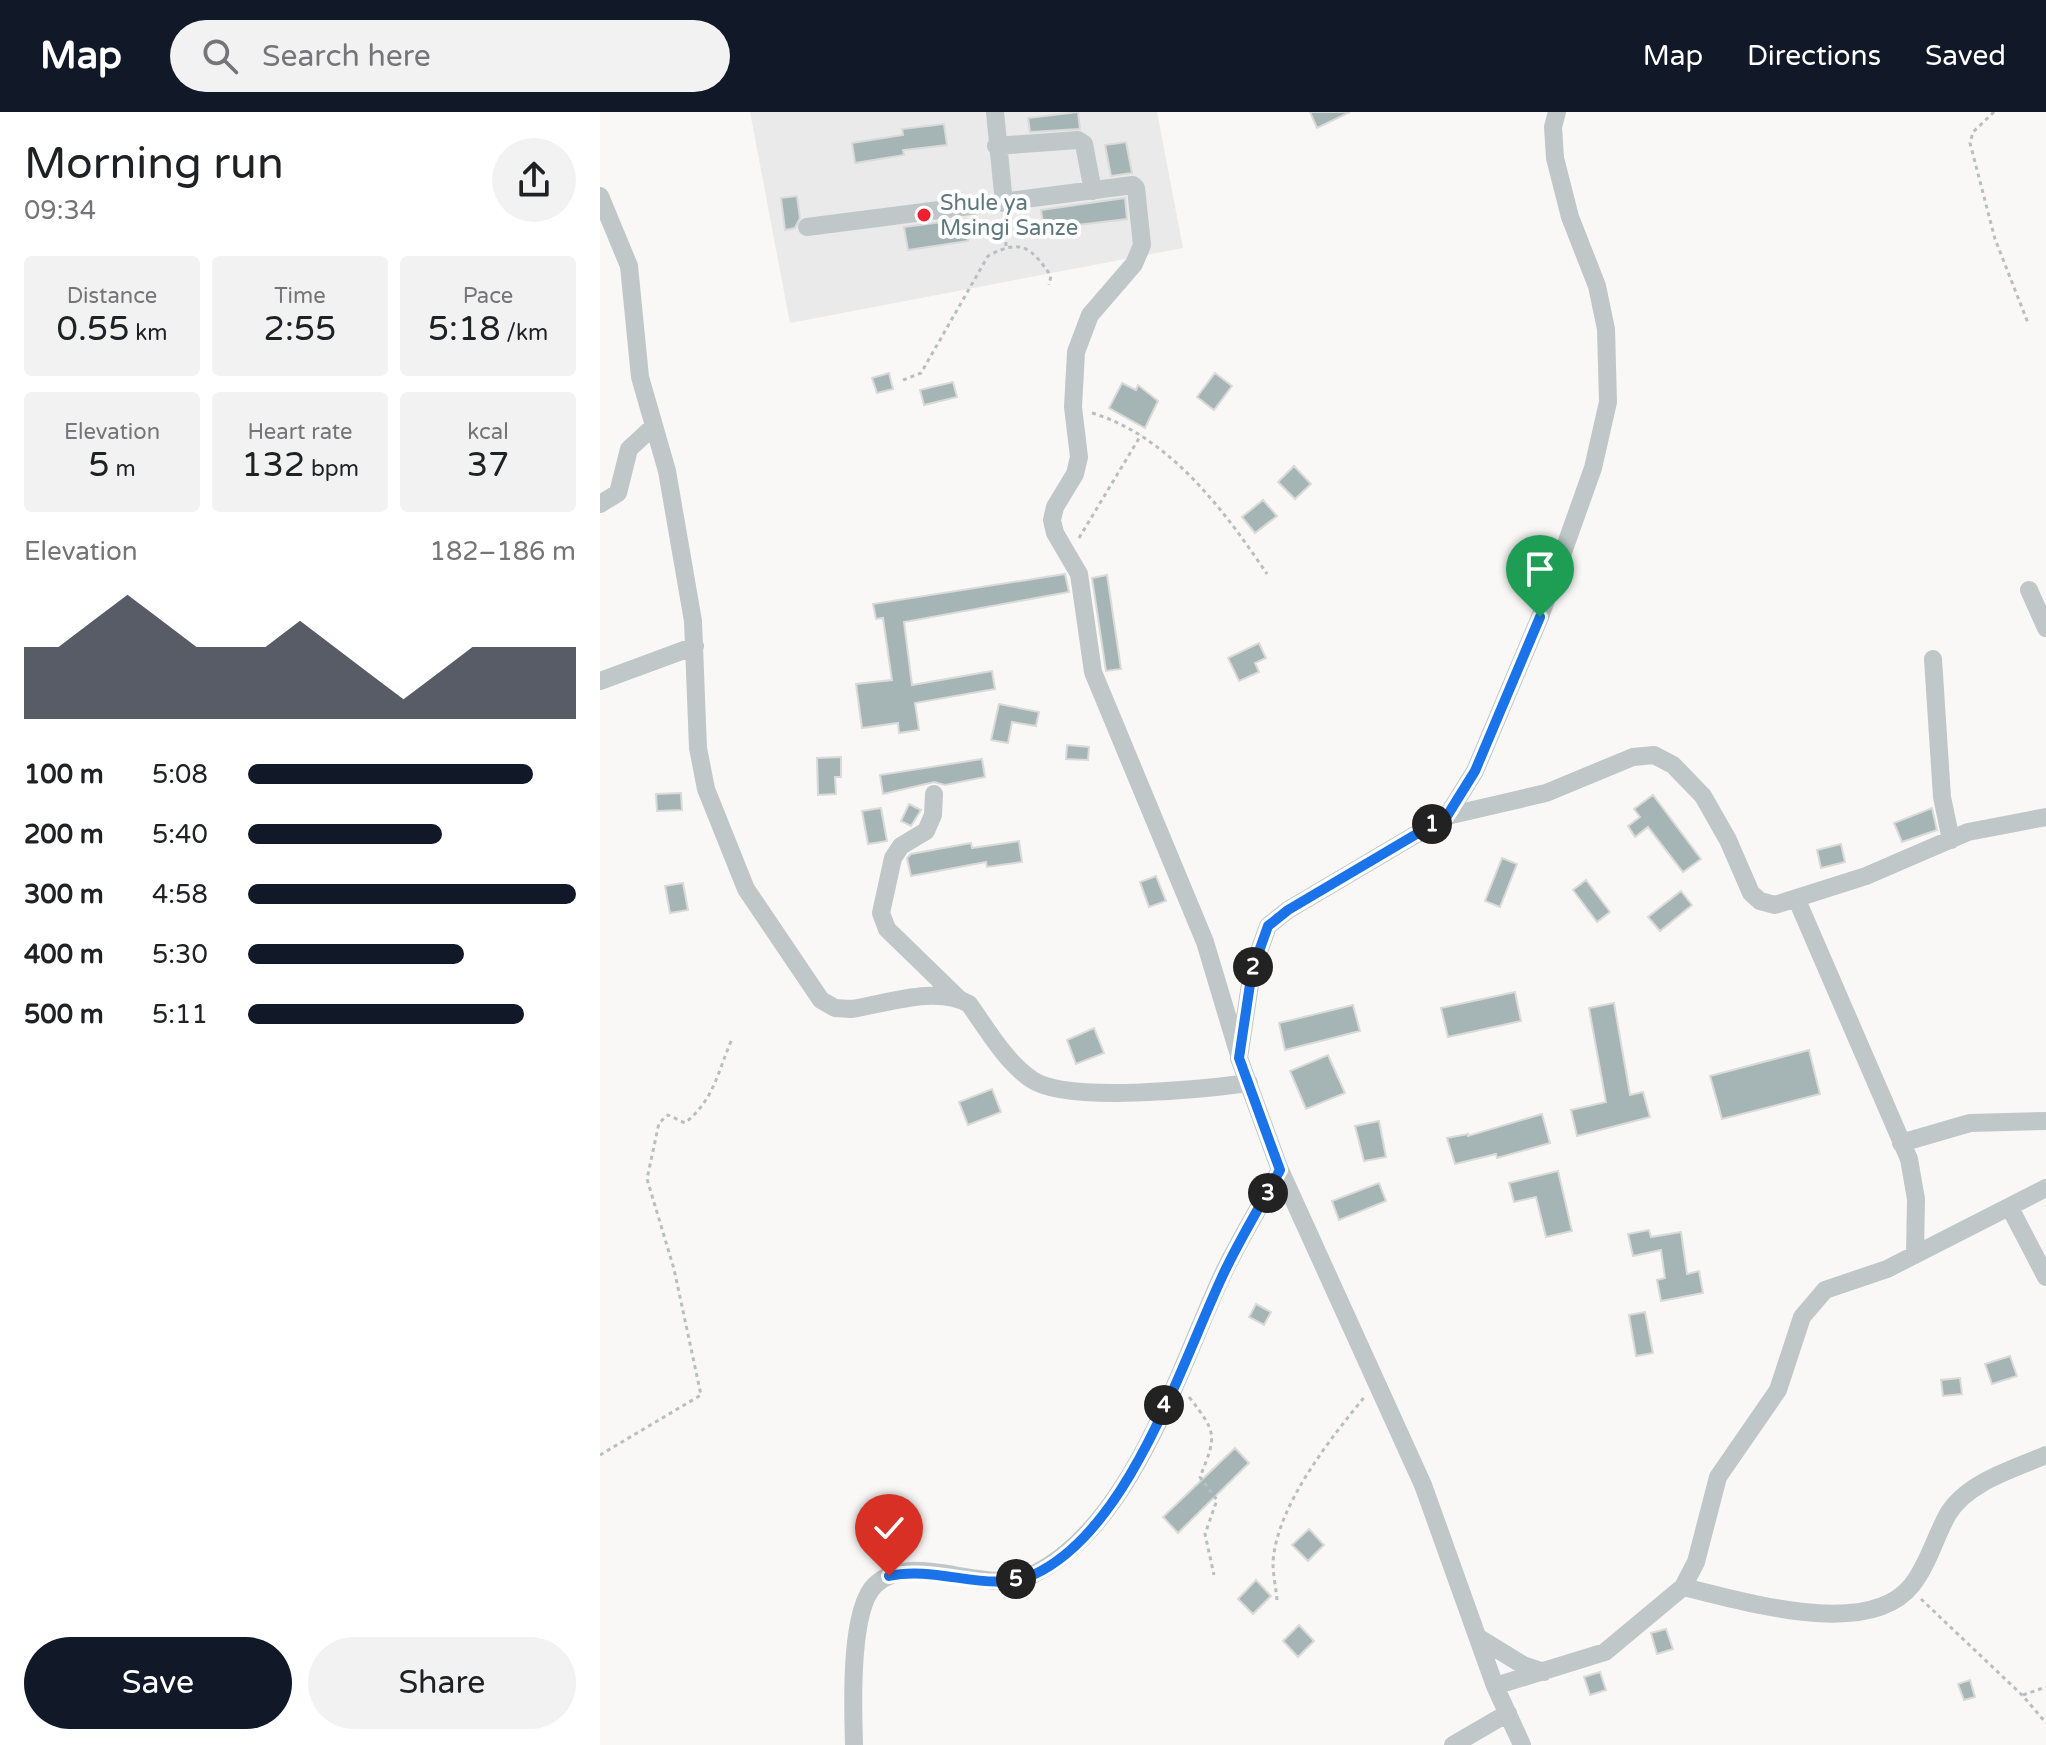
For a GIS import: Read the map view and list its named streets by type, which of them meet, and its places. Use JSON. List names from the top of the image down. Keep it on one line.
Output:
{"places":["Shule ya Msingi Sanze"],"page":{"header":"Map","search":"Search here","nav":["Map","Directions","Saved"],"heading":["Morning run","09:34"],"stats":[["Distance","0.55 km"],["Time","2:55"],["Pace","5:18 /km"],["Elevation","5 m"],["Heart rate","132 bpm"],["kcal","37"]],"chart":["Elevation","182–186 m"],"list":[{"name":"100 m","note":"5:08"},{"name":"200 m","note":"5:40"},{"name":"300 m","note":"4:58"},{"name":"400 m","note":"5:30"},{"name":"500 m","note":"5:11"}],"pins":["1","2","3","4","5"],"buttons":["Save","Share"]}}
